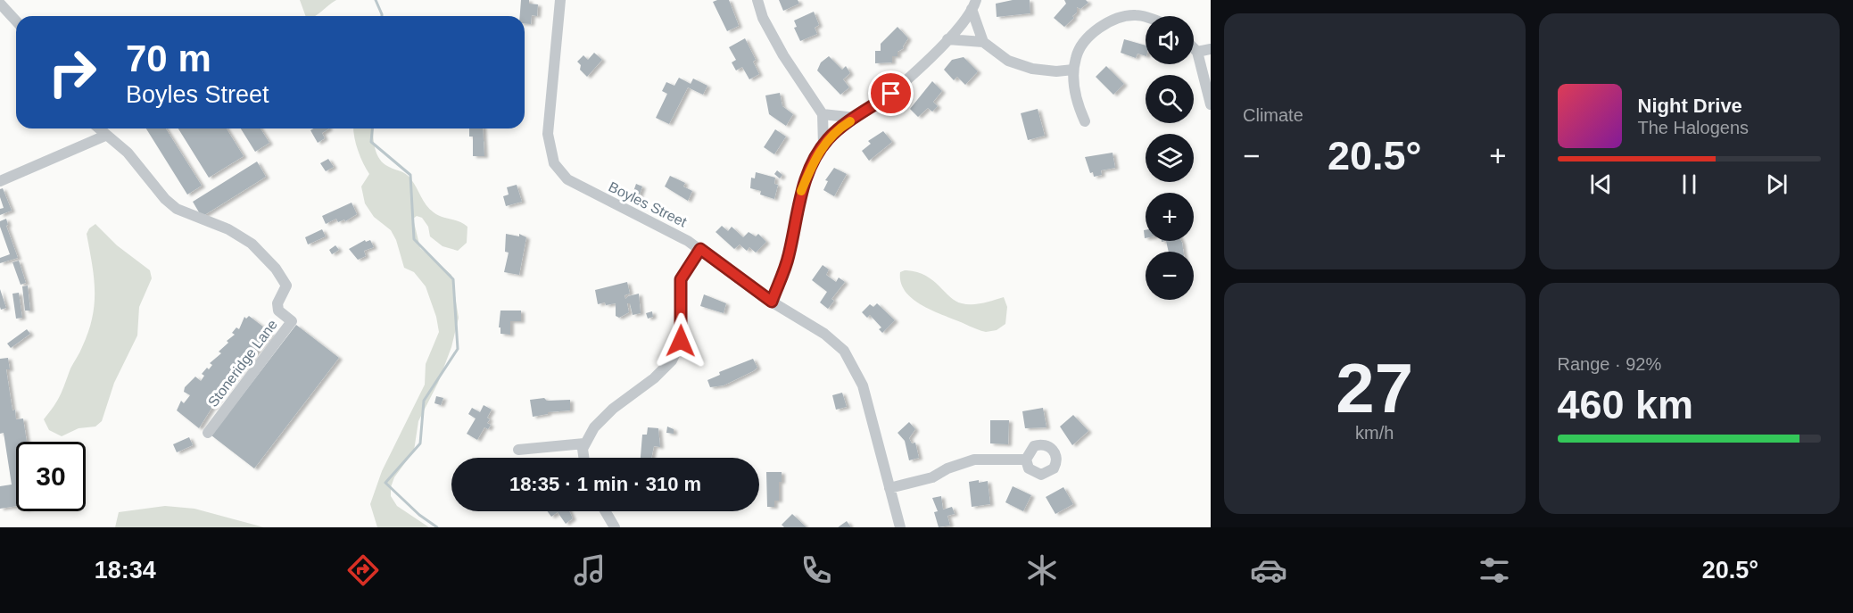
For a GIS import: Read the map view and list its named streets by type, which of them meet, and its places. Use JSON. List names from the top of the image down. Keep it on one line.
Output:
{"streets":{"street":["Boyles Street","Stoneridge Lane"]},"page":{"tile":["Climate",["27","km/h"],["Range · 92%","460 km"]],"map_buttons":["+","−"],"turn":["70 m","Boyles Street"],"song":["Night Drive","The Halogens"],"heat":["−","20.5°","+"],"limit":"30","trip":"18:35 · 1 min · 310 m","tabs":["18:34","20.5°"]}}
